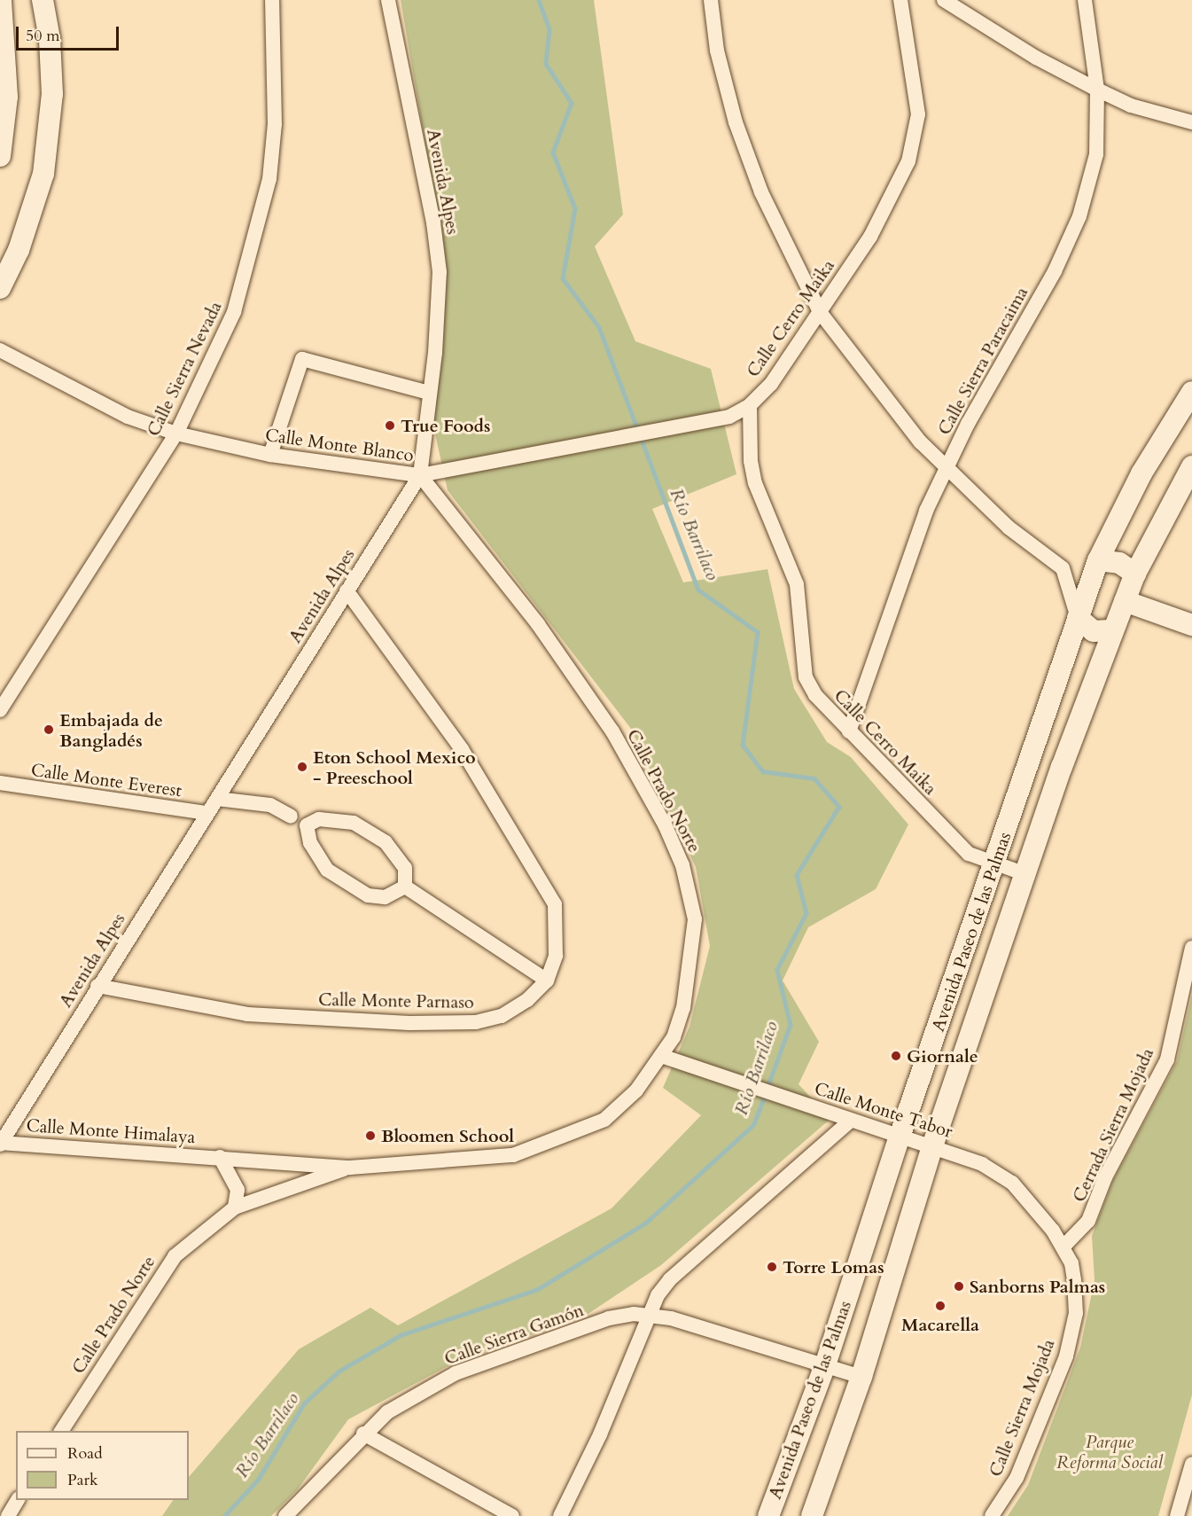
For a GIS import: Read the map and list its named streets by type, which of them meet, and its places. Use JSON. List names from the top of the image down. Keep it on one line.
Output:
{"streets":{"main road":["Avenida Paseo de las Palmas"],"street":["Avenida Alpes","Calle Cerro Maika","Calle Sierra Paracaima","Calle Sierra Nevada","Calle Monte Blanco","Calle Monte Everest","Calle Prado Norte","Calle Monte Parnaso","Calle Monte Tabor","Cerrada Sierra Mojada","Calle Monte Himalaya","Calle Sierra Gamón","Calle Sierra Mojada"]},"crossings":[["Avenida Alpes","Calle Monte Blanco"],["Avenida Alpes","Calle Monte Everest"],["Avenida Alpes","Calle Prado Norte"],["Avenida Alpes","Calle Monte Parnaso"],["Avenida Alpes","Calle Monte Himalaya"],["Calle Cerro Maika","Calle Sierra Paracaima"],["Calle Cerro Maika","Calle Monte Blanco"],["Calle Cerro Maika","Avenida Paseo de las Palmas"],["Calle Sierra Nevada","Calle Monte Blanco"],["Calle Monte Blanco","Calle Prado Norte"],["Calle Prado Norte","Calle Monte Tabor"],["Calle Prado Norte","Calle Monte Himalaya"],["Avenida Paseo de las Palmas","Calle Monte Tabor"],["Calle Monte Tabor","Cerrada Sierra Mojada"],["Calle Monte Tabor","Calle Sierra Mojada"],["Cerrada Sierra Mojada","Calle Sierra Mojada"]],"water":["Río Barrilaco"],"parks":["Parque Reforma Social"],"places":["True Foods","Embajada de Bangladés","Eton School Mexico - Preeschool","Giornale","Bloomen School","Torre Lomas","Sanborns Palmas","Macarella"],"legend":["Road","Park"],"scale_bar":"50 m"}
